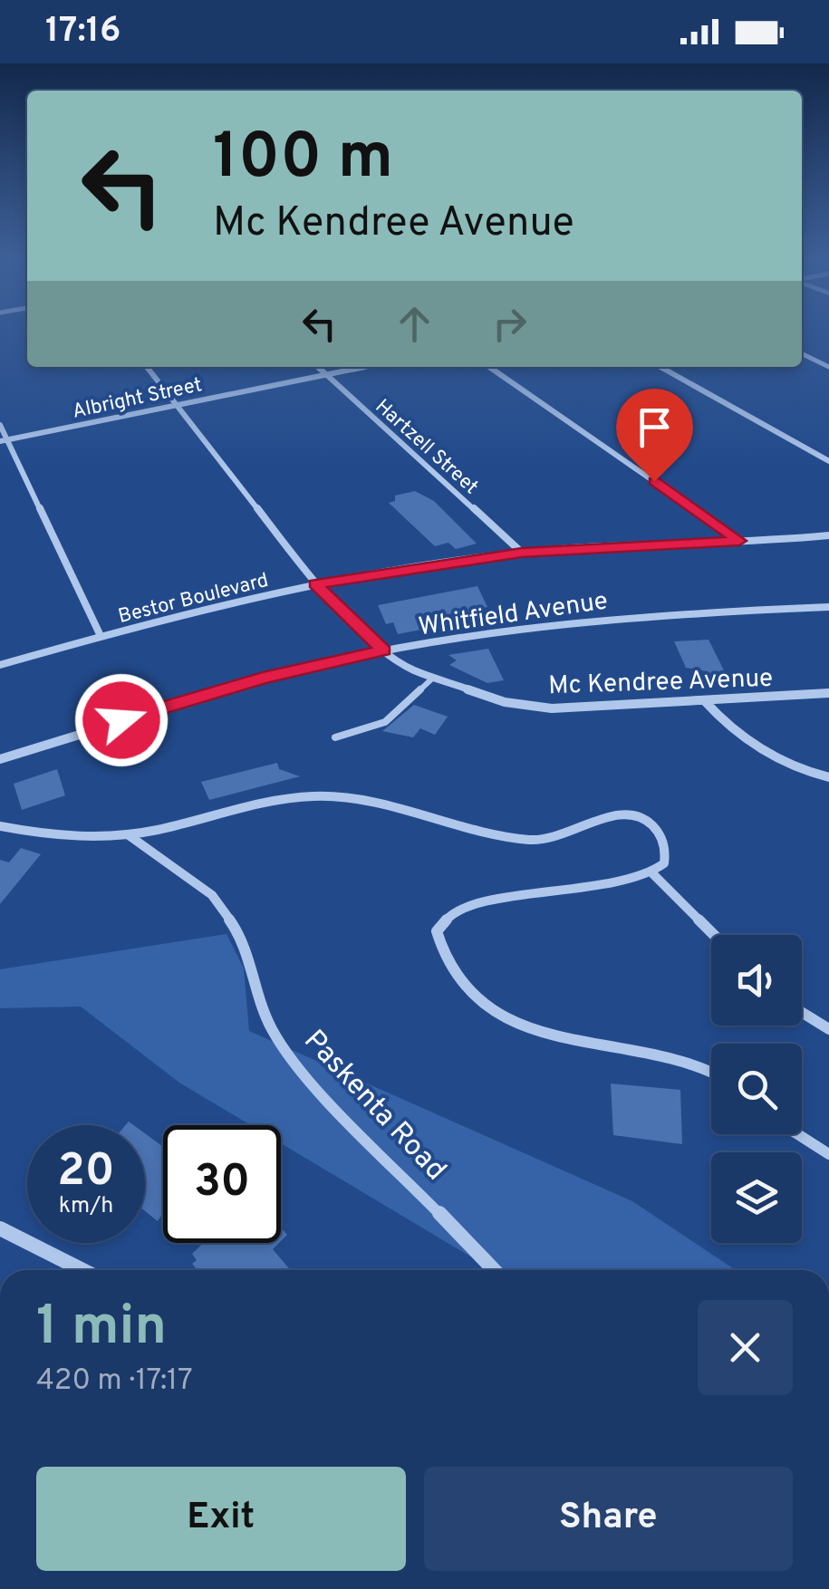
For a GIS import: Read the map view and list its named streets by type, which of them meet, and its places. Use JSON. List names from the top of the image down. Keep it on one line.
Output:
{"streets":{"street":["Albright Street","Hartzell Street","Bestor Boulevard","Whitfield Avenue","Mc Kendree Avenue","Paskenta Road"]},"crossings":[["Albright Street","Hartzell Street"],["Albright Street","Mc Kendree Avenue"],["Hartzell Street","Bestor Boulevard"],["Bestor Boulevard","Mc Kendree Avenue"],["Whitfield Avenue","Mc Kendree Avenue"]],"page":{"status":"17:16","turn":["100 m","Mc Kendree Avenue"],"speed":"20 km/h","limit":"30","heading":["1 min","420 m · 17:17"],"buttons":["Exit","Share"]}}
